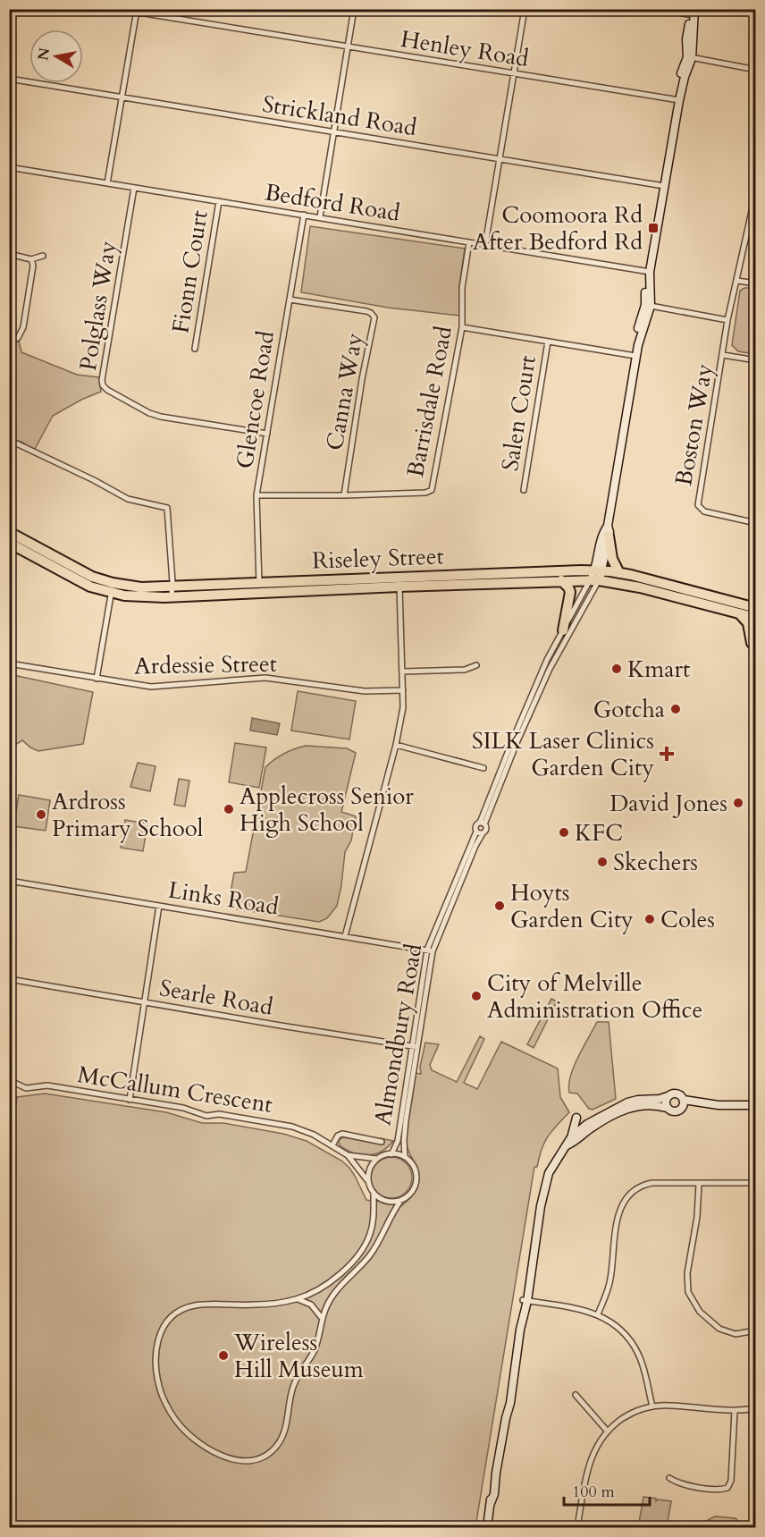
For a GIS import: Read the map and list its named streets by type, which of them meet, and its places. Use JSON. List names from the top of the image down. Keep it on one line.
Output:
{"streets":{"highway":["Riseley Street"],"street":["Henley Road","Strickland Road","Bedford Road","Fionn Court","Polglass Way","Canna Way","Glencoe Road","Barrisdale Road","Salen Court","Boston Way","Ardessie Street","Links Road","Searle Road","Almondbury Road","McCallum Crescent"]},"crossings":[["Bedford Road","Fionn Court"],["Bedford Road","Polglass Way"],["Bedford Road","Glencoe Road"],["Bedford Road","Barrisdale Road"],["Polglass Way","Glencoe Road"],["Canna Way","Glencoe Road"],["Canna Way","Barrisdale Road"],["Glencoe Road","Barrisdale Road"],["Glencoe Road","Riseley Street"],["Links Road","Almondbury Road"],["Searle Road","Almondbury Road"],["Almondbury Road","McCallum Crescent"]],"places":{"transit":["Coomoora Rd After Bedford Rd"],"other":["Kmart","Gotcha","David Jones","Applecross Senior High School","Ardross Primary School","KFC","Skechers","Hoyts Garden City","Coles","City of Melville Administration Office","Wireless Hill Museum"],"health":["SILK Laser Clinics Garden City"]},"scale_bar":"100 m","north":"left"}
